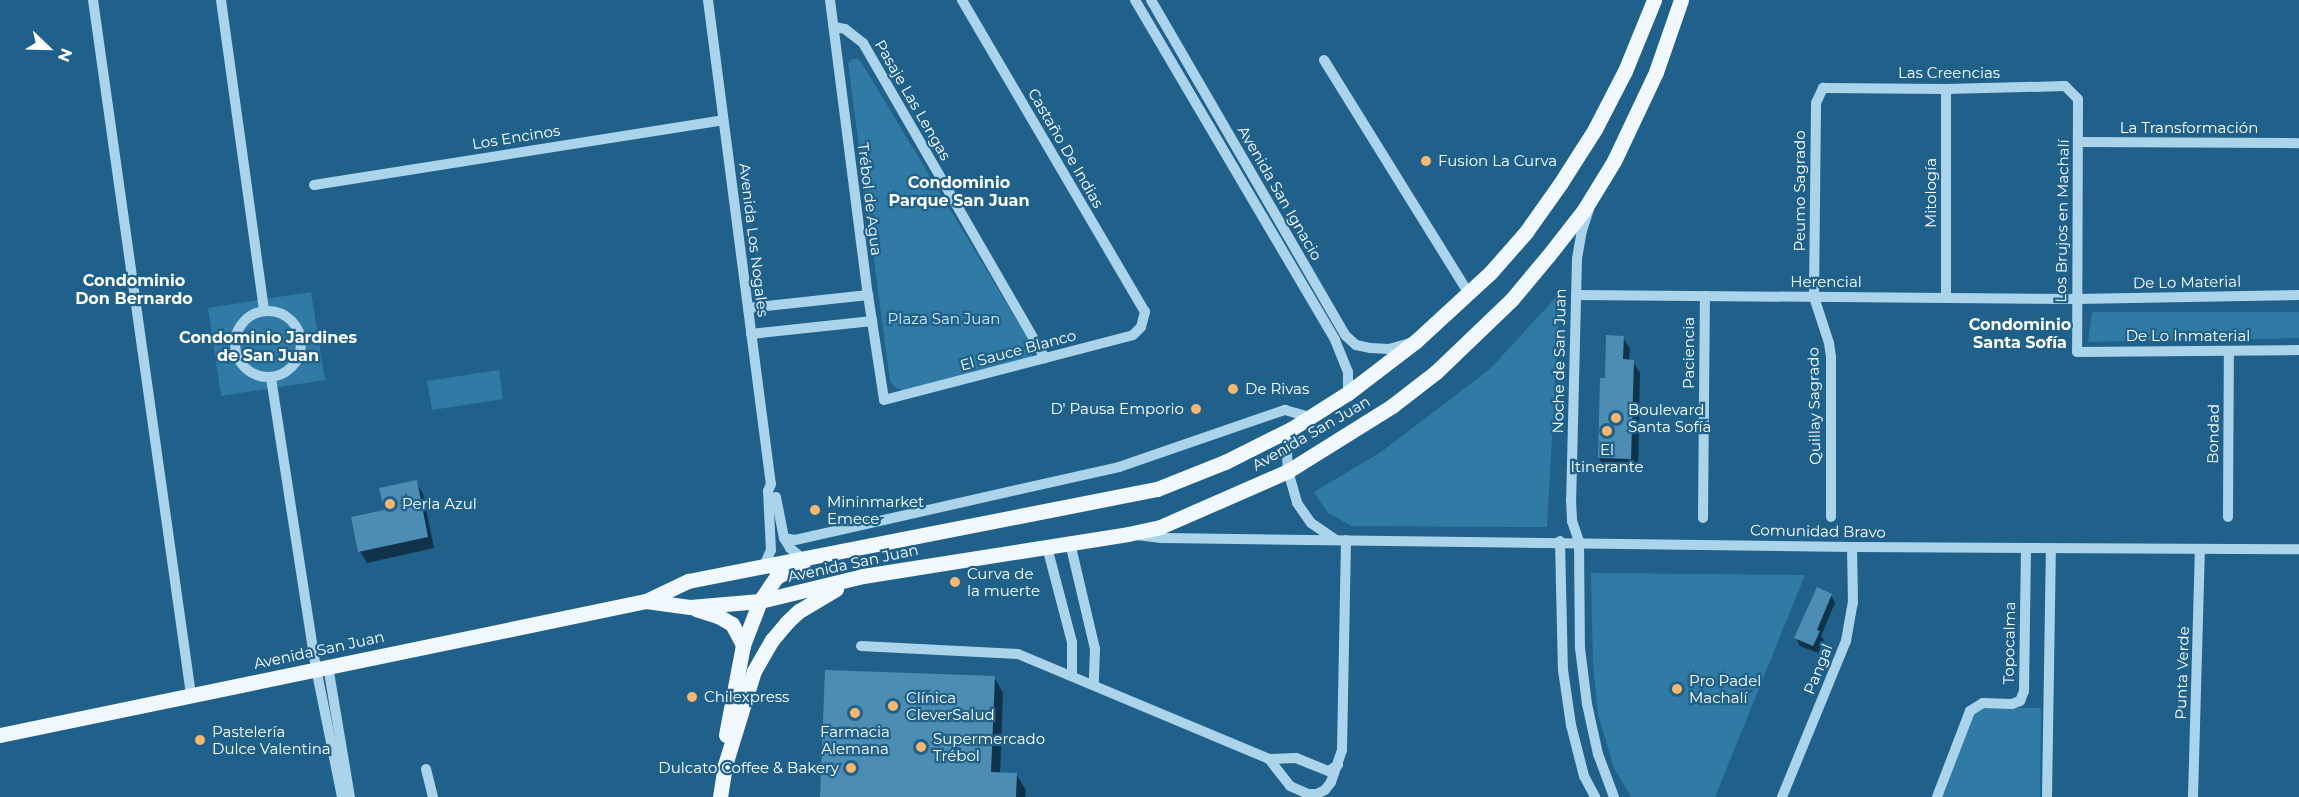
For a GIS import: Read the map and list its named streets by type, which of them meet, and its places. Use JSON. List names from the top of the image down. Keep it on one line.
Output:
{"streets":{"main road":["Avenida San Juan"],"street":["Las Creencias","Pasaje Las Lengas","La Transformación","Los Encinos","Castaño De Indias","Peumo Sagrado","Avenida San Ignacio","Mitología","Trébol de Agua","Los Brujos en Machalí","Avenida Los Nogales","Herencial","De Lo Material","De Lo Inmaterial","El Sauce Blanco","Paciencia","Noche de San Juan","Quillay Sagrado","Bondad","Comunidad Bravo","Topocalma","Pangal","Punta Verde"]},"crossings":[["Las Creencias","Peumo Sagrado"],["Las Creencias","Mitología"],["Las Creencias","Los Brujos en Machalí"],["Pasaje Las Lengas","Trébol de Agua"],["Pasaje Las Lengas","El Sauce Blanco"],["La Transformación","Los Brujos en Machalí"],["Los Encinos","Avenida Los Nogales"],["Castaño De Indias","El Sauce Blanco"],["Peumo Sagrado","Herencial"],["Peumo Sagrado","Quillay Sagrado"],["Avenida San Ignacio","Avenida San Juan"],["Mitología","Herencial"],["Trébol de Agua","El Sauce Blanco"],["Los Brujos en Machalí","Herencial"],["Los Brujos en Machalí","De Lo Material"],["Los Brujos en Machalí","De Lo Inmaterial"],["Avenida Los Nogales","Avenida San Juan"],["Herencial","De Lo Material"],["Herencial","Paciencia"],["Herencial","Noche de San Juan"],["Herencial","Quillay Sagrado"],["De Lo Inmaterial","Bondad"],["Noche de San Juan","Avenida San Juan"],["Noche de San Juan","Comunidad Bravo"],["Avenida San Juan","Comunidad Bravo"],["Comunidad Bravo","Topocalma"],["Comunidad Bravo","Pangal"],["Comunidad Bravo","Punta Verde"]],"districts":["Condominio Parque San Juan","Condominio Don Bernardo","Condominio Santa Sofía","Condominio Jardines de San Juan"],"parks":["Plaza San Juan"],"places":["Fusion La Curva","De Rivas","D' Pausa Emporio","Boulevard Santa Sofía","El Itinerante","Perla Azul","Mininmarket Emece","Curva de la muerte","Pro Padel Machalí","Chilexpress","Clínica CleverSalud","Farmacia Alemana","Pastelería Dulce Valentina","Supermercado Trébol","Dulcato Coffee & Bakery"],"north":"bottom right"}
